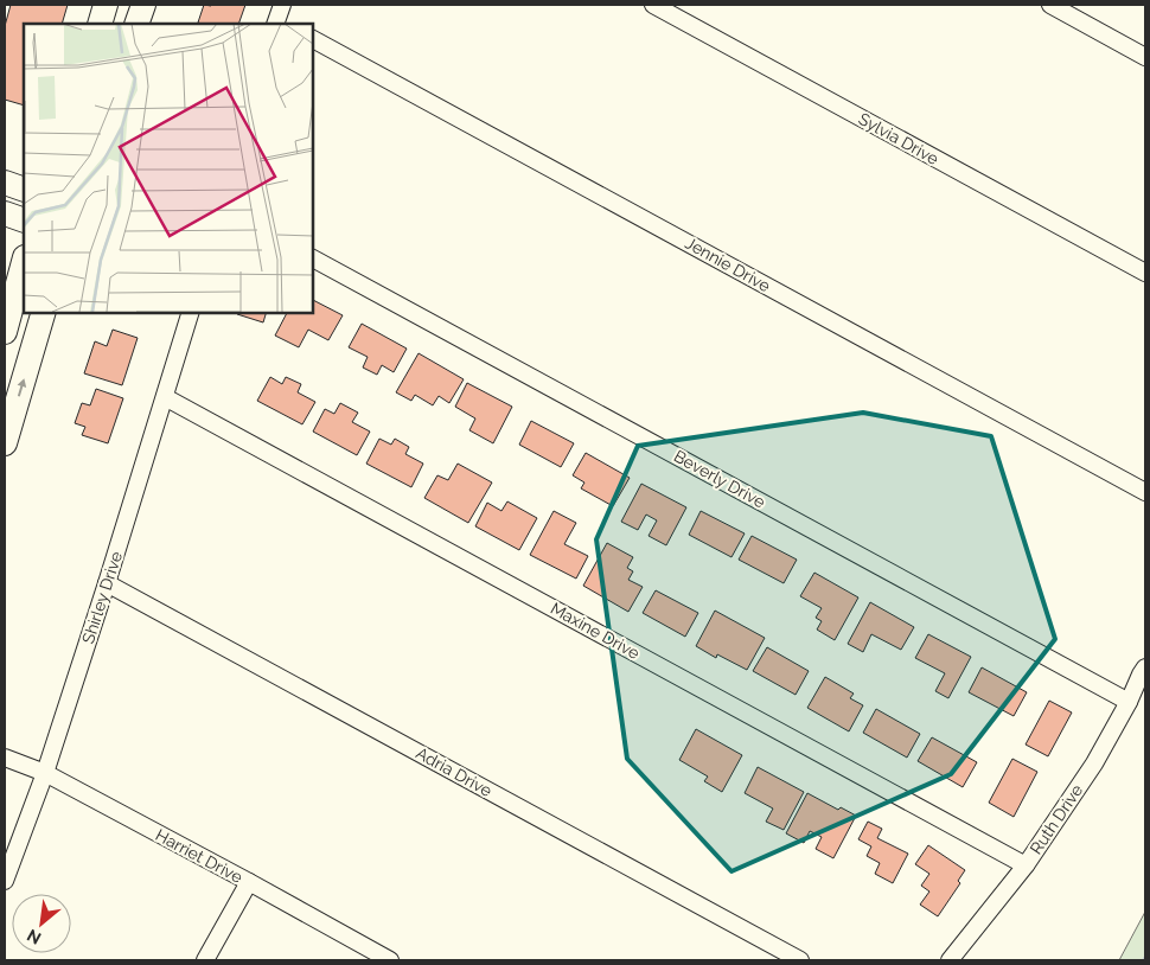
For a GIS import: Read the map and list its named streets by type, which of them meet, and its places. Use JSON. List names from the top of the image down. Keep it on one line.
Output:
{"streets":{"street":["Sylvia Drive","Jennie Drive","Beverly Drive","Shirley Drive","Maxine Drive","Adria Drive","Ruth Drive","Harriet Drive"]},"crossings":[["Beverly Drive","Ruth Drive"],["Shirley Drive","Maxine Drive"],["Shirley Drive","Adria Drive"],["Shirley Drive","Harriet Drive"],["Maxine Drive","Ruth Drive"]],"north":"bottom left"}
